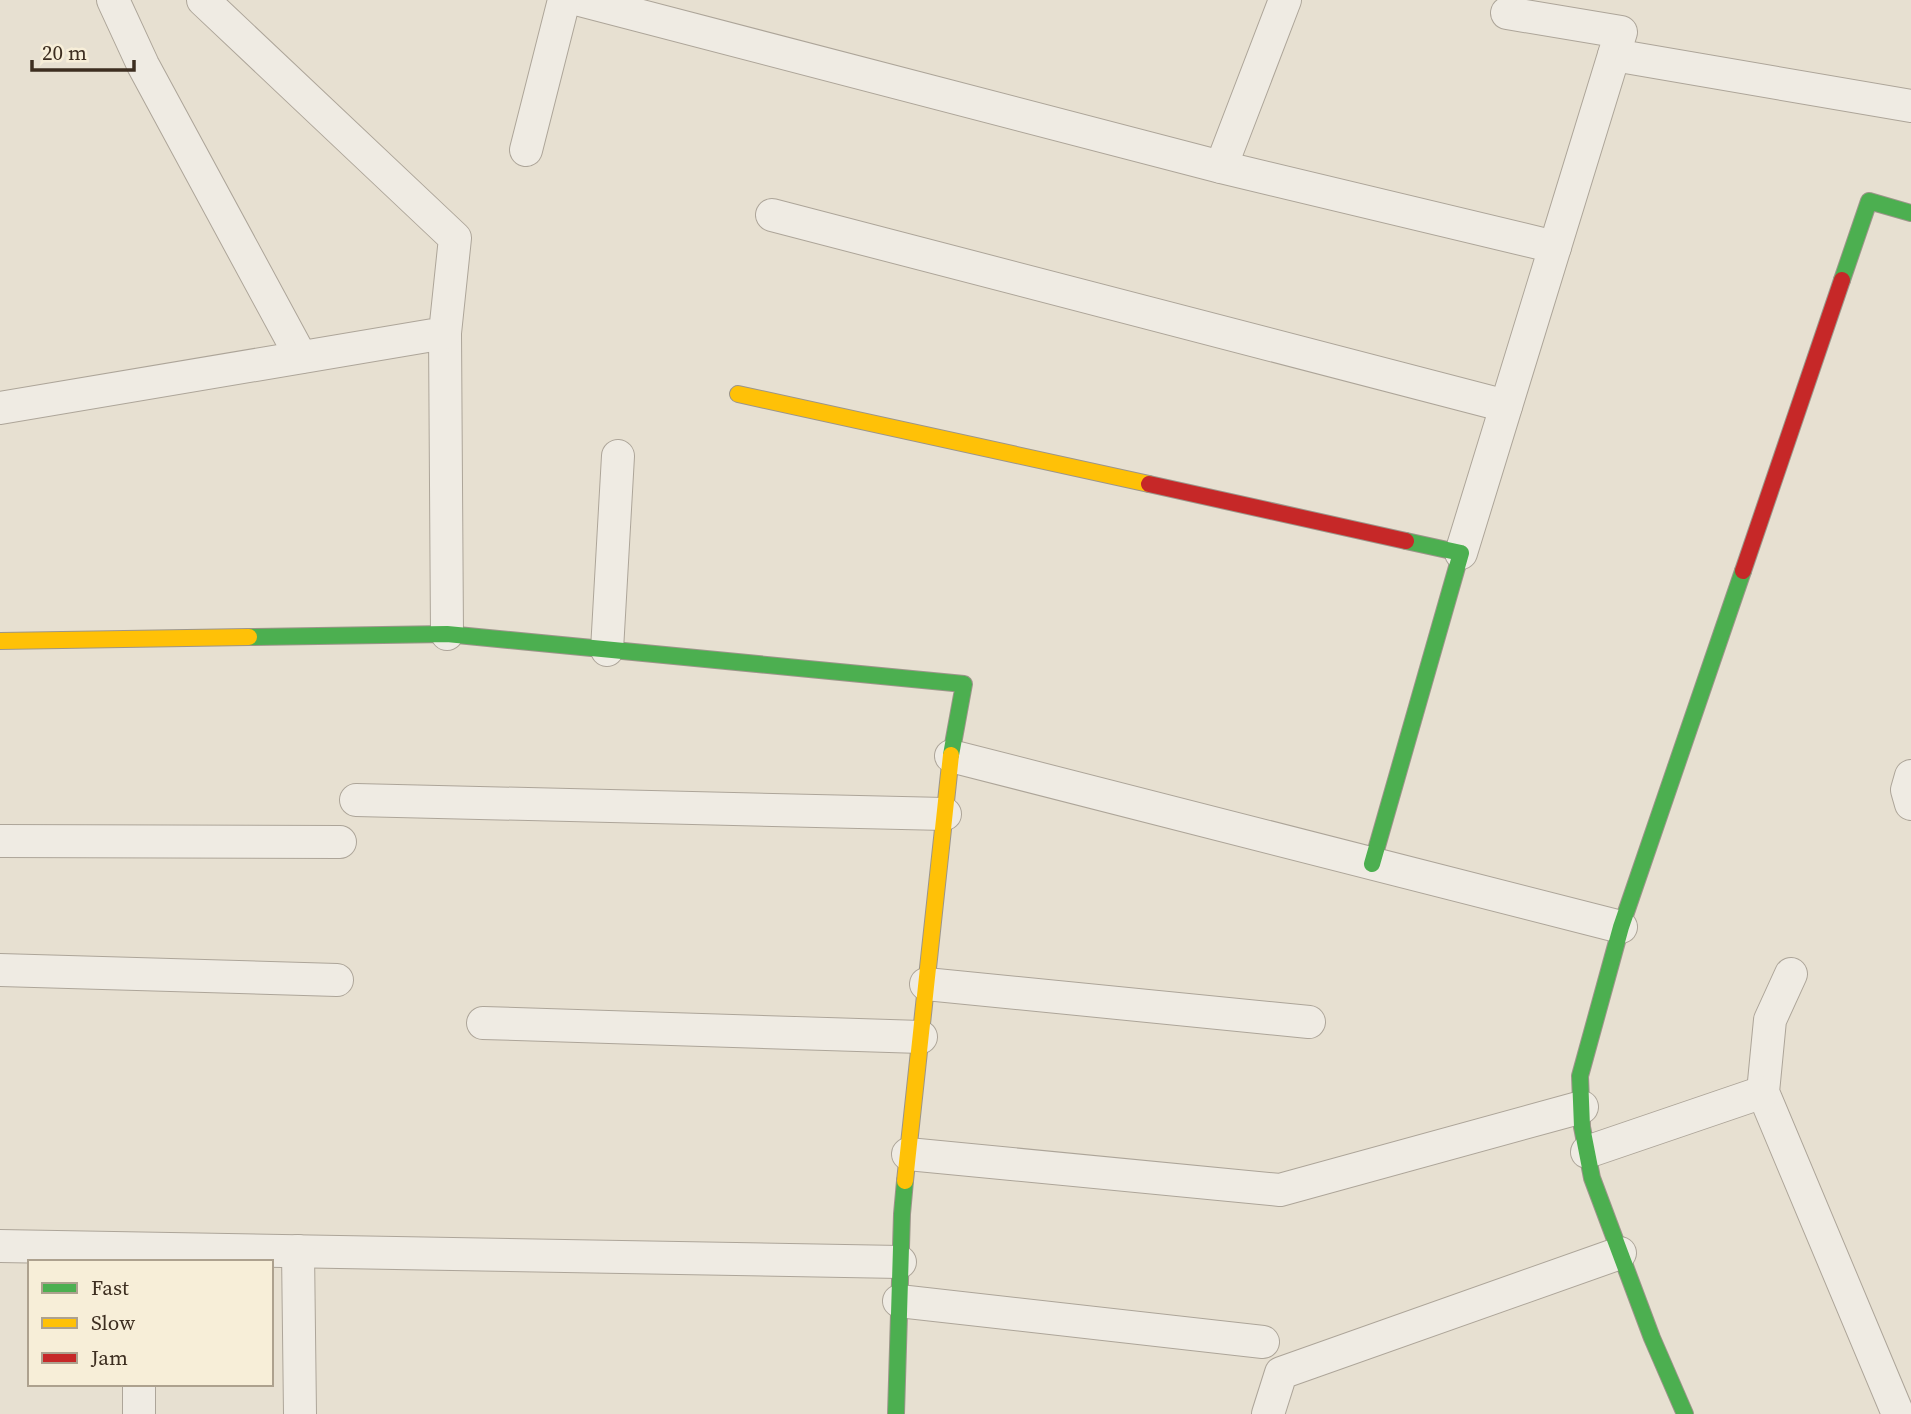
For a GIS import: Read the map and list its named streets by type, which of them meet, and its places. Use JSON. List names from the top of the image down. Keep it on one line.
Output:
{"legend":["Fast","Slow","Jam"],"scale_bar":"20 m"}
